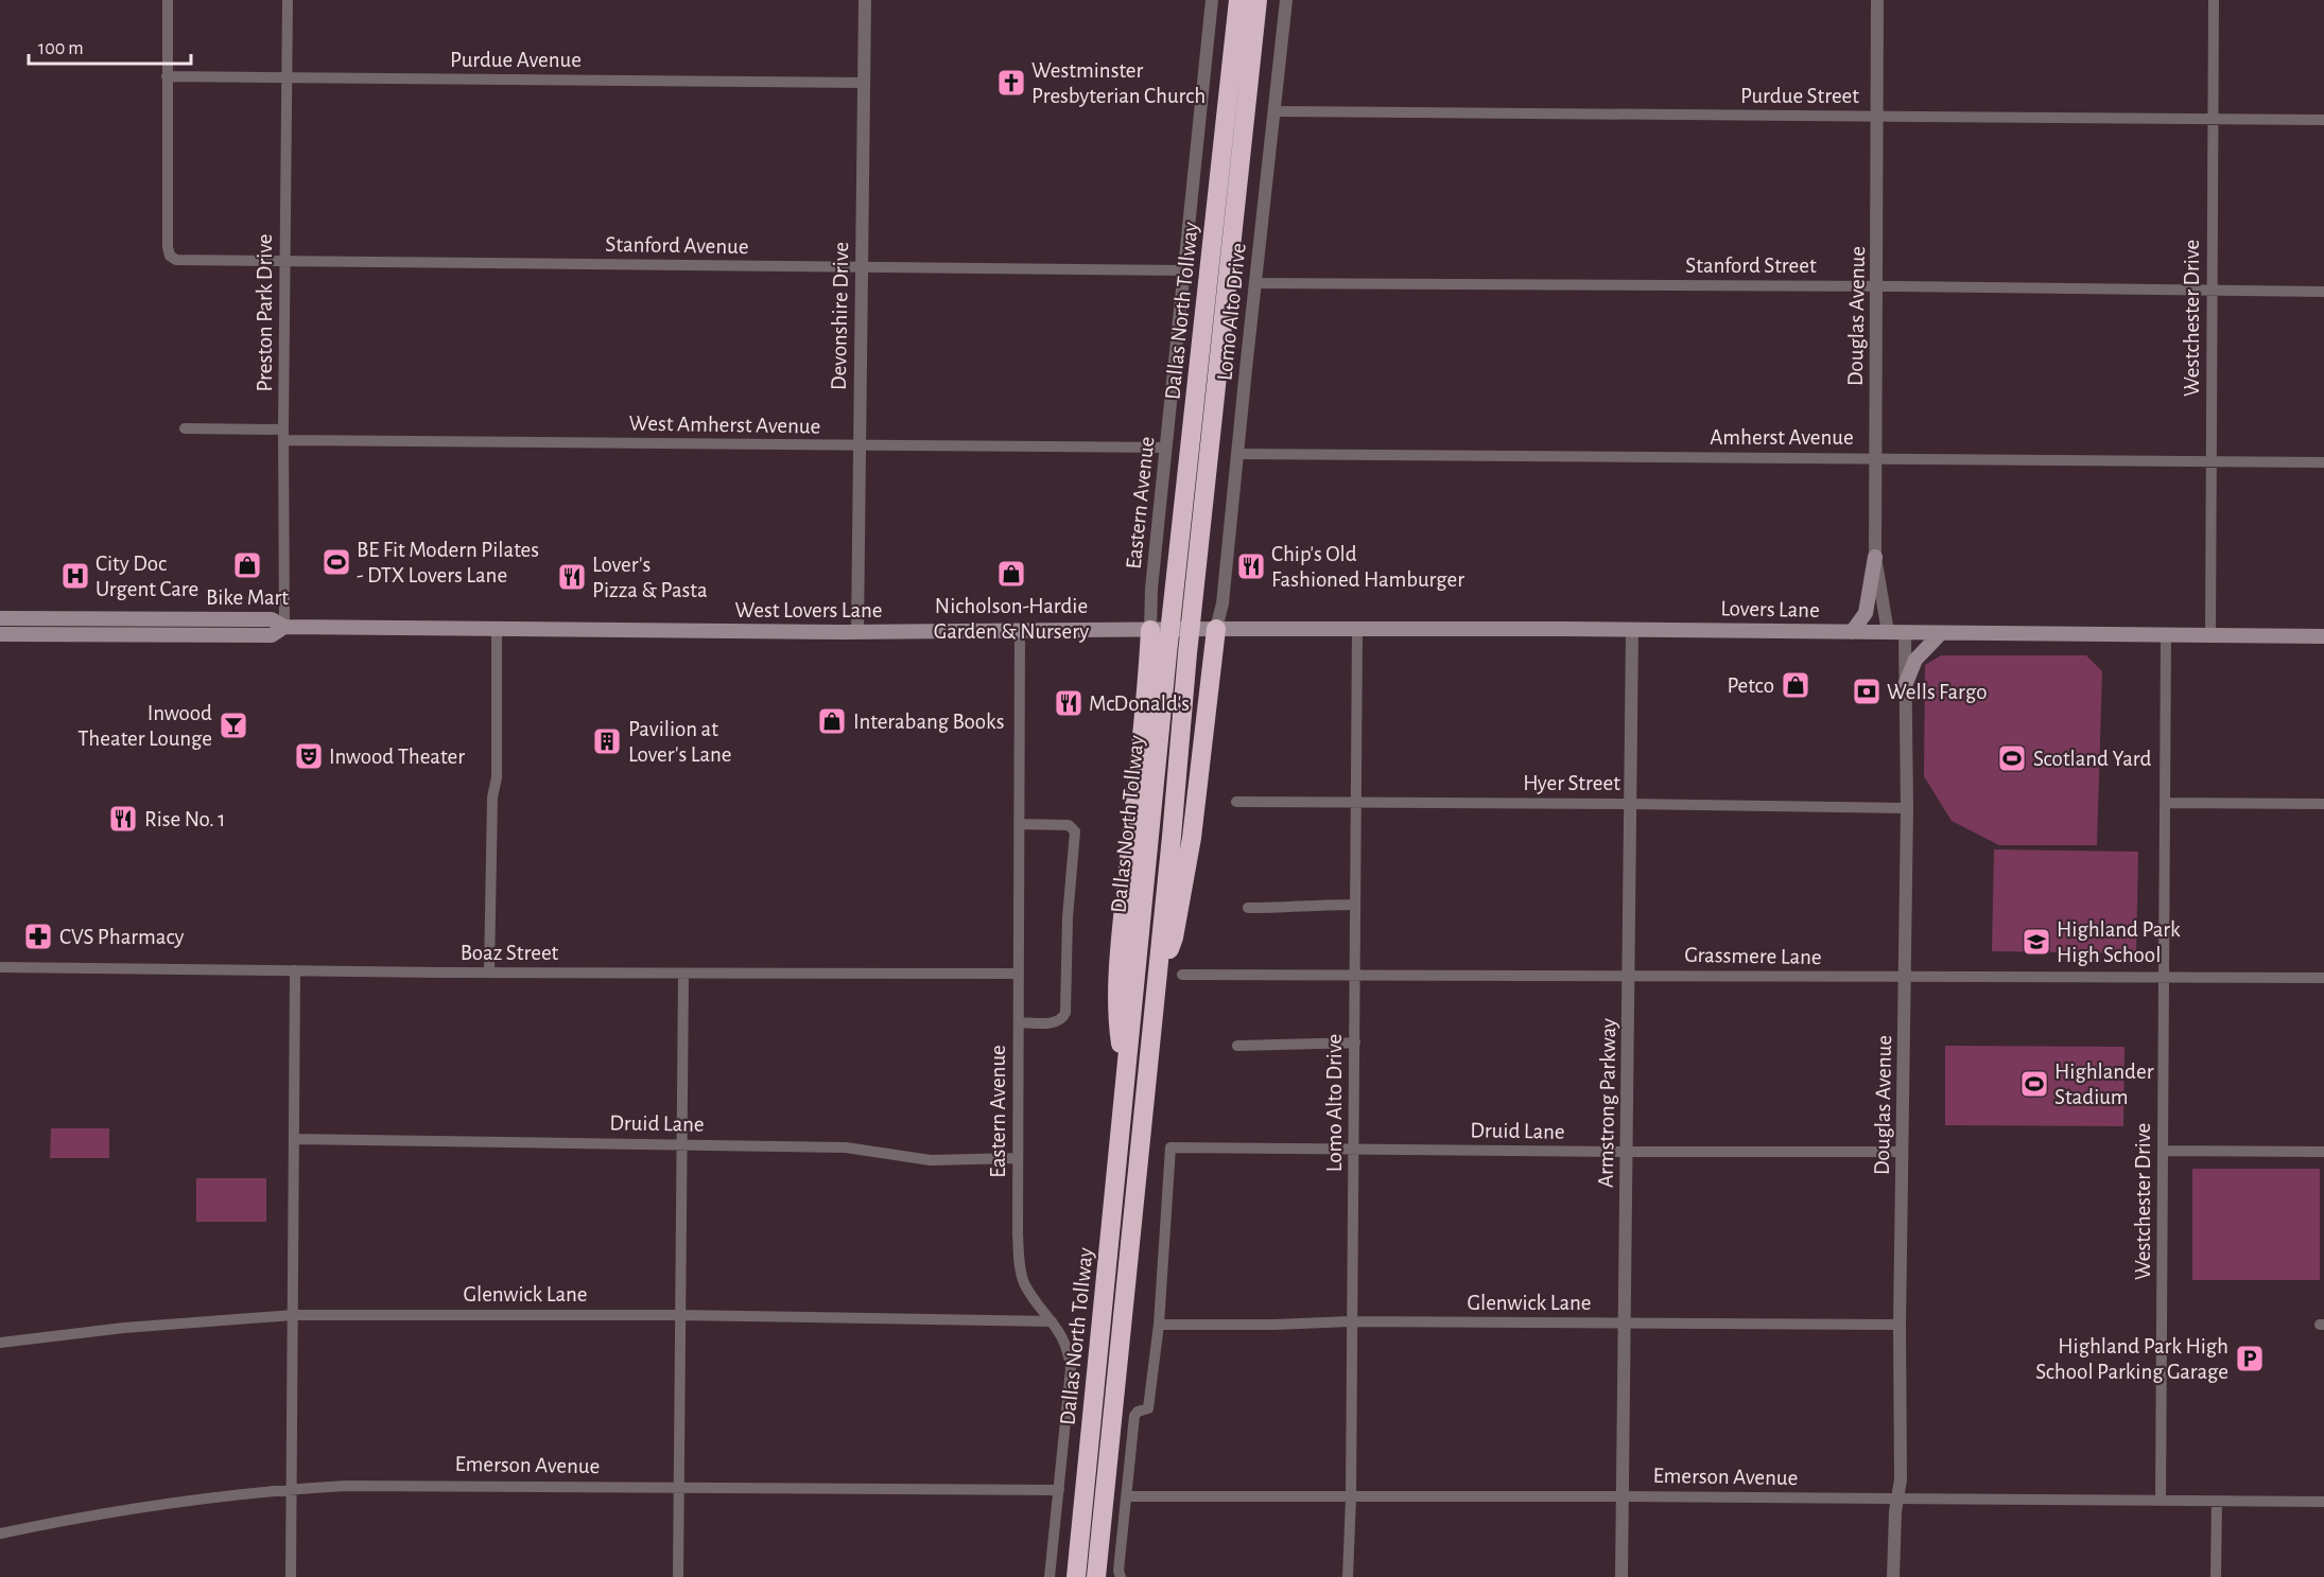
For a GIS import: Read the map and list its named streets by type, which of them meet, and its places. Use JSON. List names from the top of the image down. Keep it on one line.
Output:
{"streets":{"highway":["Dallas North Tollway"],"main road":["Lovers Lane","West Lovers Lane"],"street":["Purdue Avenue","Purdue Street","Stanford Avenue","Stanford Street","Lomo Alto Drive","Preston Park Drive","Devonshire Drive","Douglas Avenue","Westchester Drive","West Amherst Avenue","Amherst Avenue","Eastern Avenue","Hyer Street","Boaz Street","Grassmere Lane","Armstrong Parkway","Druid Lane","Glenwick Lane","Emerson Avenue"]},"crossings":[["Purdue Avenue","Stanford Avenue"],["Purdue Avenue","Preston Park Drive"],["Purdue Avenue","Devonshire Drive"],["Purdue Street","Lomo Alto Drive"],["Purdue Street","Douglas Avenue"],["Purdue Street","Westchester Drive"],["Stanford Avenue","Preston Park Drive"],["Stanford Avenue","Devonshire Drive"],["Stanford Avenue","Eastern Avenue"],["Stanford Street","Lomo Alto Drive"],["Stanford Street","Douglas Avenue"],["Stanford Street","Westchester Drive"],["Lomo Alto Drive","Amherst Avenue"],["Lomo Alto Drive","Lovers Lane"],["Lomo Alto Drive","West Lovers Lane"],["Lomo Alto Drive","Hyer Street"],["Lomo Alto Drive","Grassmere Lane"],["Lomo Alto Drive","Druid Lane"],["Lomo Alto Drive","Glenwick Lane"],["Lomo Alto Drive","Emerson Avenue"],["Preston Park Drive","West Amherst Avenue"],["Preston Park Drive","West Lovers Lane"],["Devonshire Drive","West Amherst Avenue"],["Devonshire Drive","West Lovers Lane"],["Douglas Avenue","Amherst Avenue"],["Douglas Avenue","Lovers Lane"],["Douglas Avenue","Hyer Street"],["Douglas Avenue","Grassmere Lane"],["Douglas Avenue","Druid Lane"],["Douglas Avenue","Glenwick Lane"],["Douglas Avenue","Emerson Avenue"],["Westchester Drive","Amherst Avenue"],["Westchester Drive","Lovers Lane"],["Westchester Drive","Grassmere Lane"],["Westchester Drive","Emerson Avenue"],["West Amherst Avenue","Eastern Avenue"],["Eastern Avenue","West Lovers Lane"],["Eastern Avenue","Boaz Street"],["Eastern Avenue","Druid Lane"],["Eastern Avenue","Glenwick Lane"],["Eastern Avenue","Emerson Avenue"],["Lovers Lane","West Lovers Lane"],["Lovers Lane","Armstrong Parkway"],["Hyer Street","Armstrong Parkway"],["Grassmere Lane","Armstrong Parkway"],["Armstrong Parkway","Druid Lane"],["Armstrong Parkway","Glenwick Lane"],["Armstrong Parkway","Emerson Avenue"],["Druid Lane","Glenwick Lane"]],"places":{"church":["Westminster Presbyterian Church"],"sports":["BE Fit Modern Pilates - DTX Lovers Lane","Scotland Yard","Highlander Stadium"],"shop":["Bike Mart","Nicholson-Hardie Garden & Nursery","Petco","Interabang Books"],"restaurant":["Chip's Old Fashioned Hamburger","Lover's Pizza & Pasta","McDonald's","Rise No. 1"],"hospital":["City Doc Urgent Care"],"bank":["Wells Fargo"],"bar":["Inwood Theater Lounge"],"building":["Pavilion at Lover's Lane"],"theatre":["Inwood Theater"],"pharmacy":["CVS Pharmacy"],"school or university":["Highland Park High School"],"parking":["Highland Park High School Parking Garage"]},"scale_bar":"100 m"}
